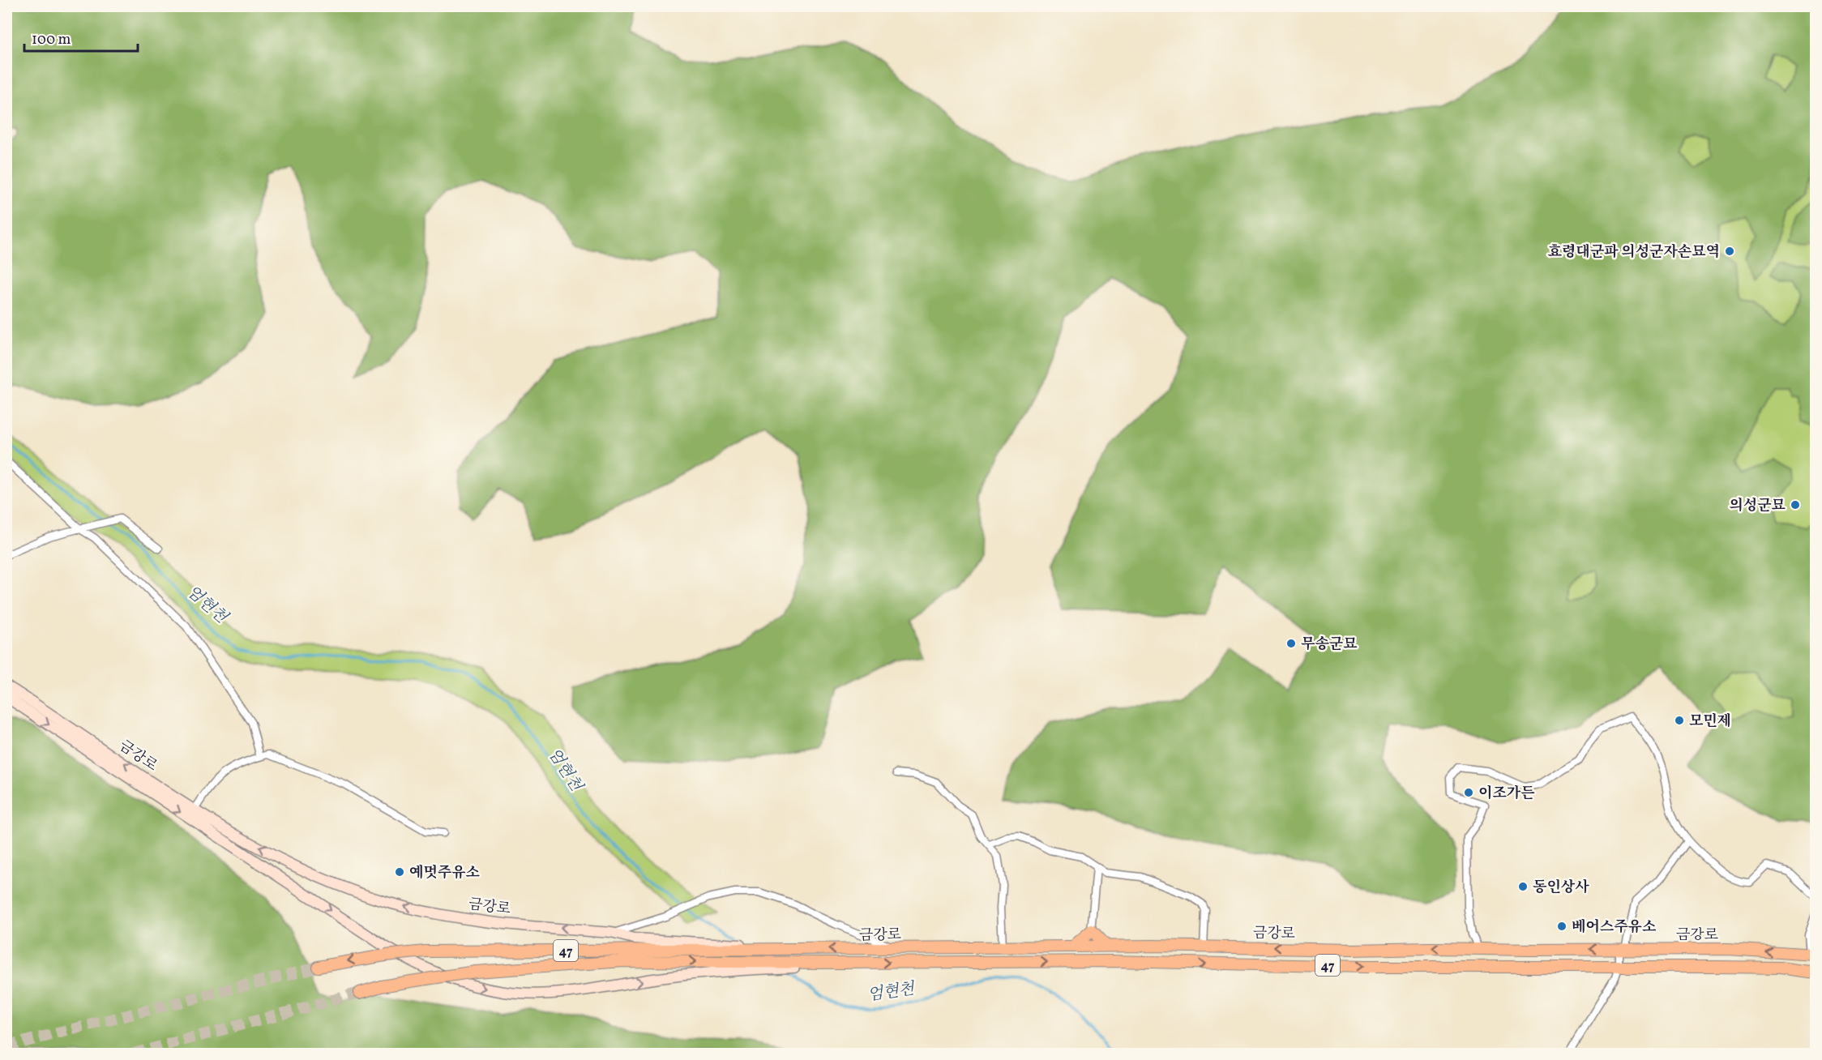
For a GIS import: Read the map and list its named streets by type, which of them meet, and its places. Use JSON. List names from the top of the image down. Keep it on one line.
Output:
{"streets":{"main road":["금강로","47"]},"crossings":[["금강로","47"]],"water":["엄현천"],"places":["효령대군파 의성군자손묘역","의성군묘","무송군묘","모민제","이조가든","예멋주유소","동인상사","베어스주유소"],"scale_bar":"100 m"}
